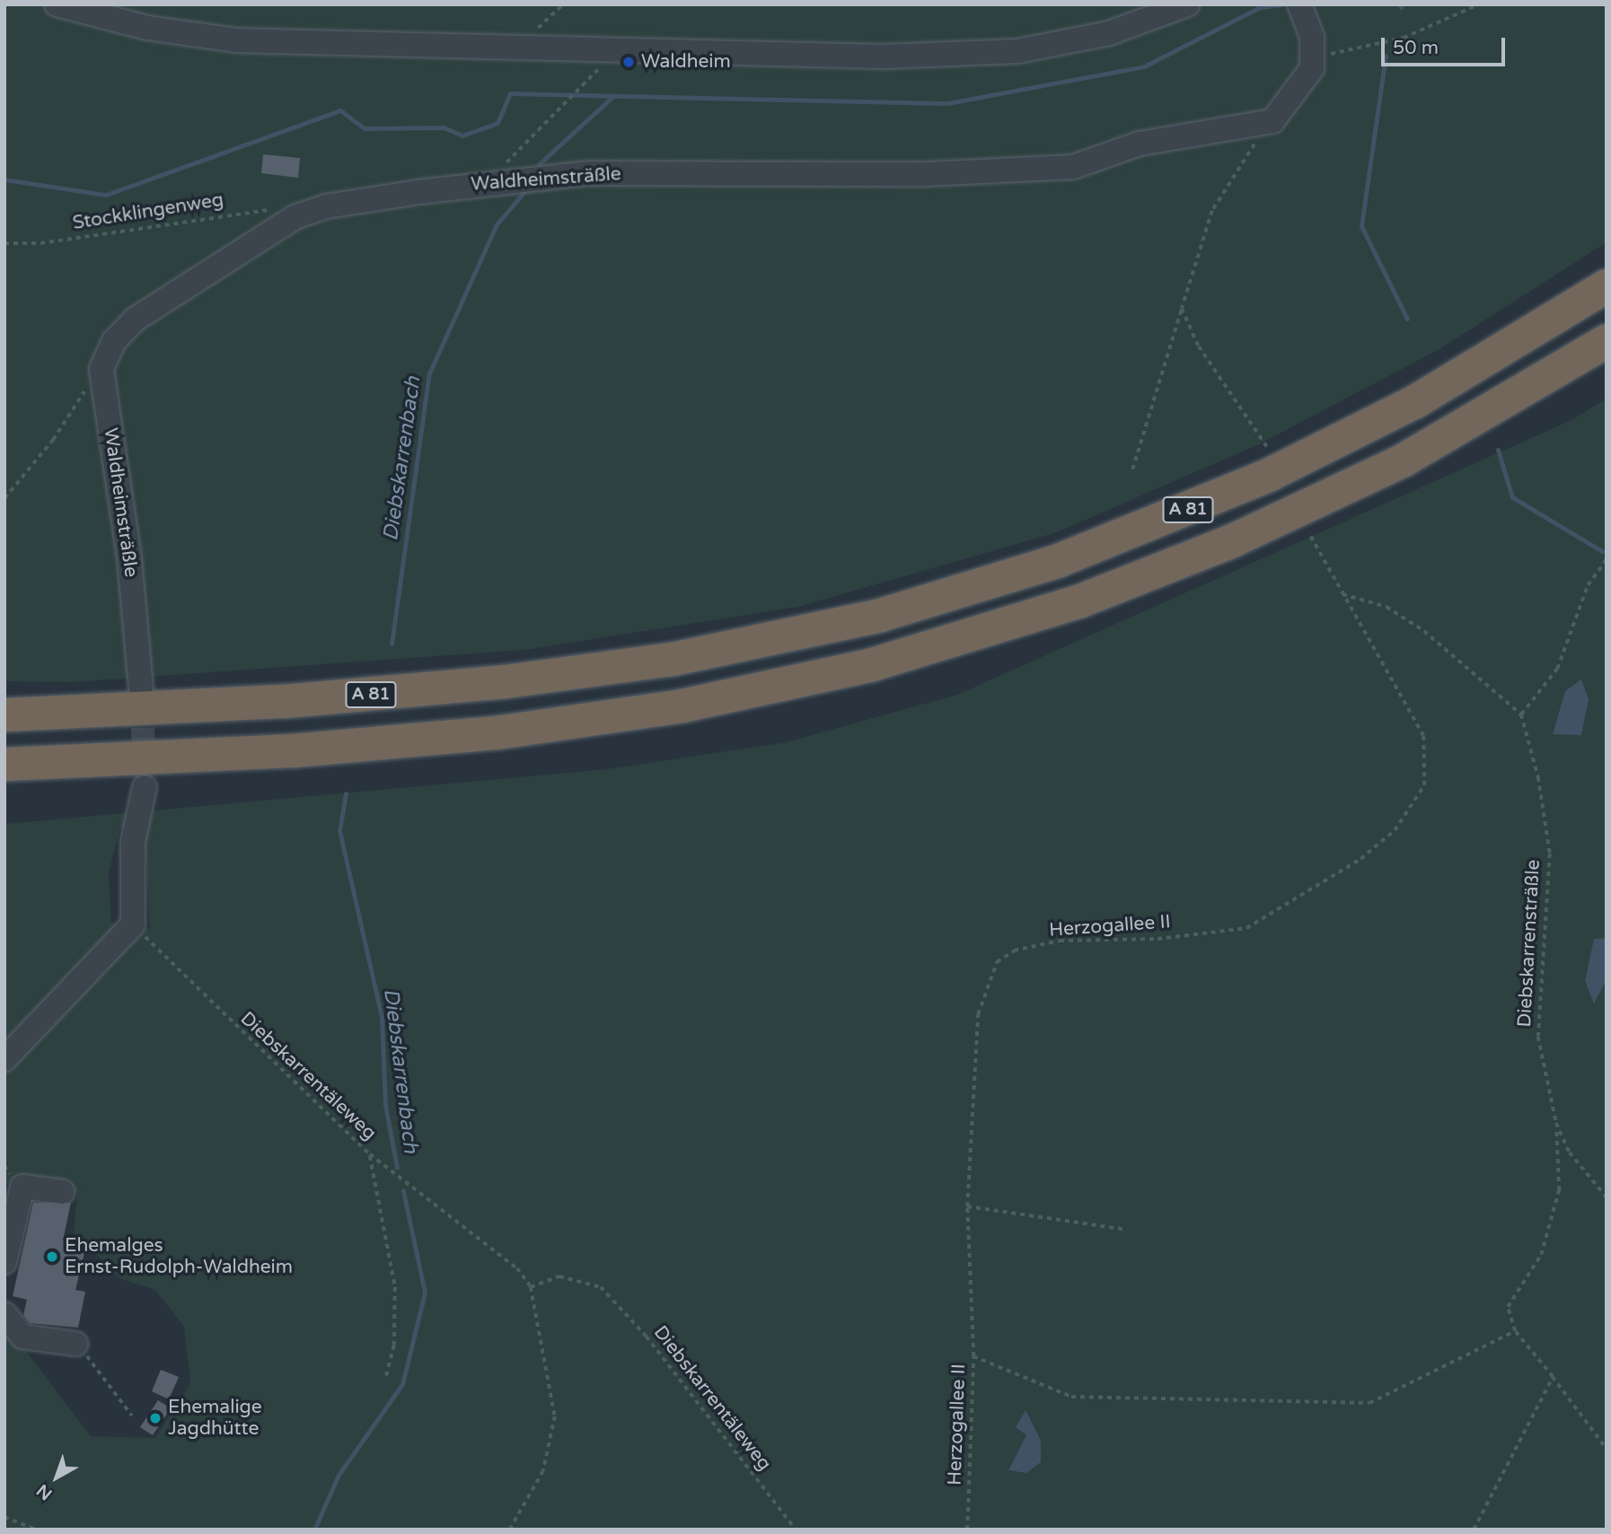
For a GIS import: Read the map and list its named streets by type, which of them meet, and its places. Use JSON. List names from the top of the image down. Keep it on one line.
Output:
{"streets":{"highway":["A 81"],"street":["Waldheimsträßle"],"path":["Stockklingenweg","Herzogallee II","Diebskarrensträßle","Diebskarrentäleweg"]},"crossings":[["Waldheimsträßle","Stockklingenweg"]],"water":["Diebskarrenbach"],"places":["Waldheim","Ehemalges Ernst-Rudolph-Waldheim","Ehemalige Jagdhütte"],"scale_bar":"50 m","north":"bottom left"}
